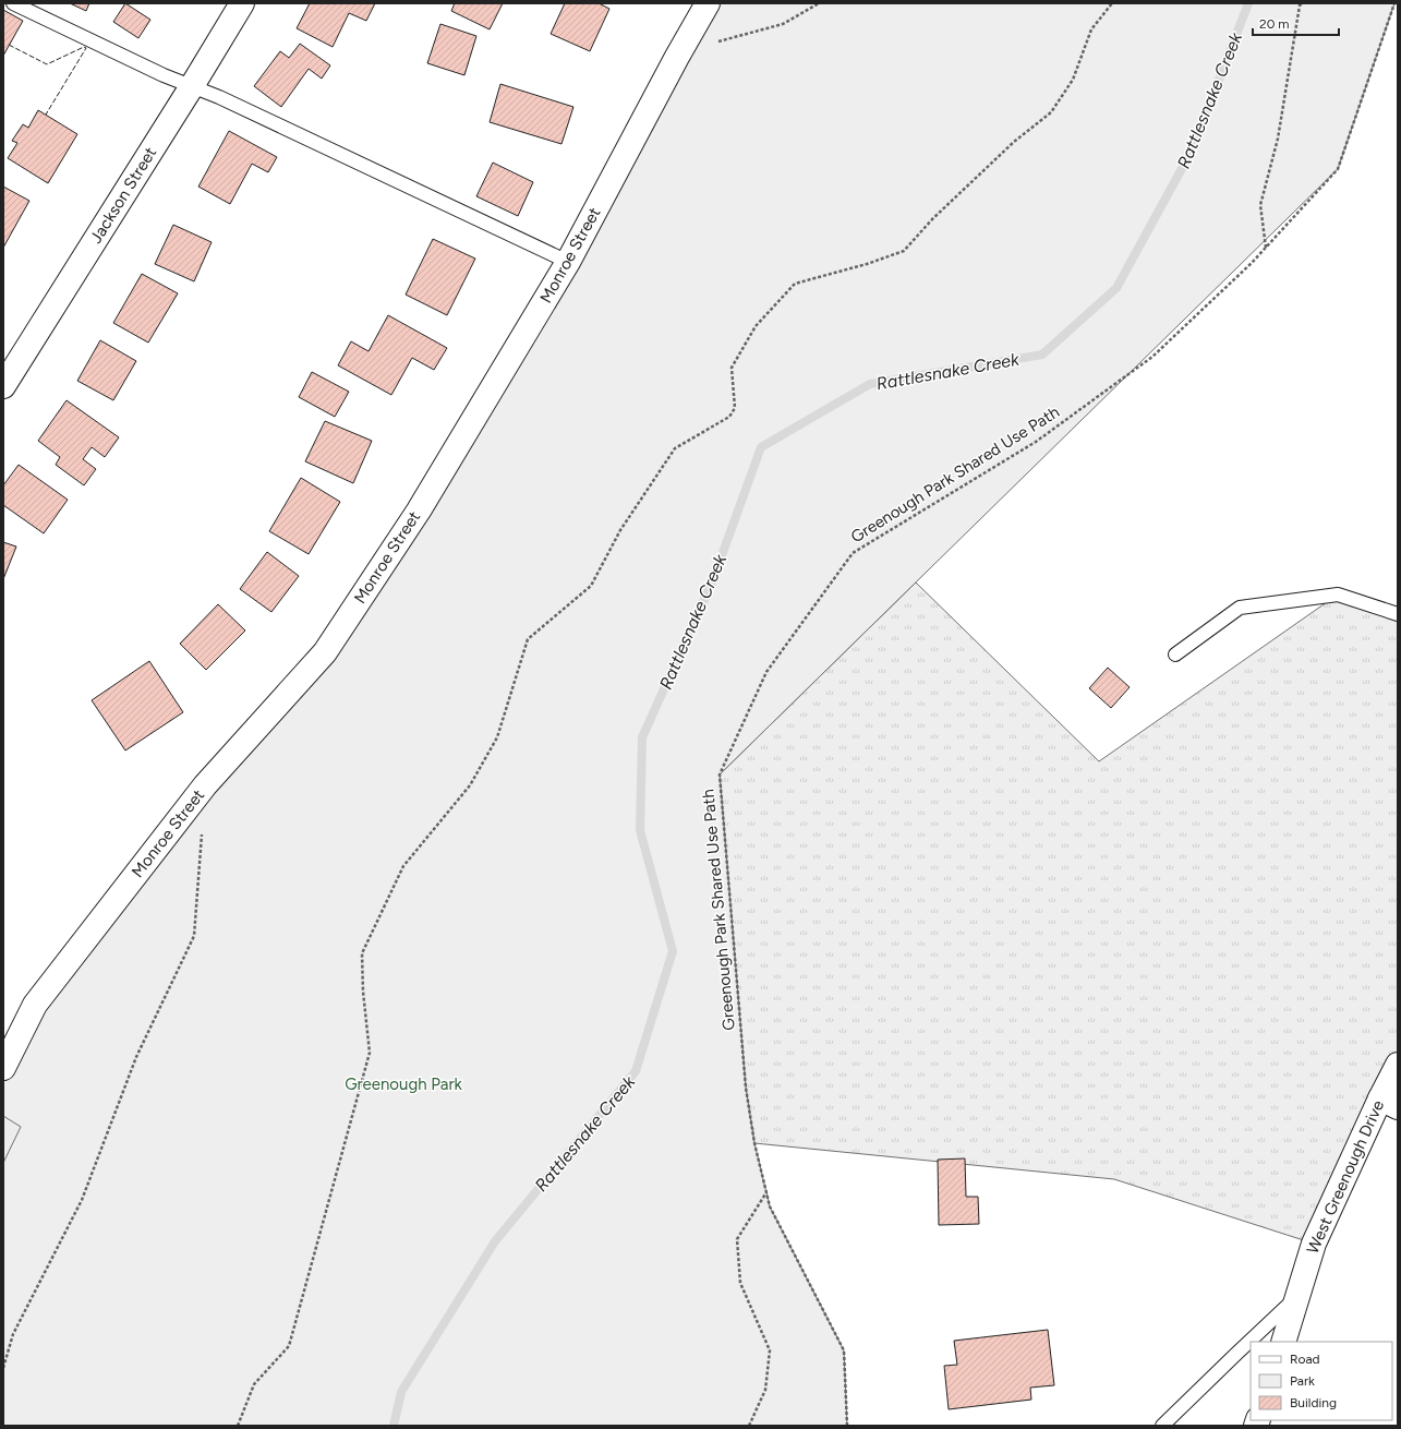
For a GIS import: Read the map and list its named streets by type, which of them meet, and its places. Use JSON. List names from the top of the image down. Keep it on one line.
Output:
{"streets":{"street":["Jackson Street","Monroe Street","West Greenough Drive"],"path":["Greenough Park Shared Use Path"]},"water":["Rattlesnake Creek"],"parks":["Greenough Park"],"legend":["Road","Park","Building"],"scale_bar":"20 m"}
